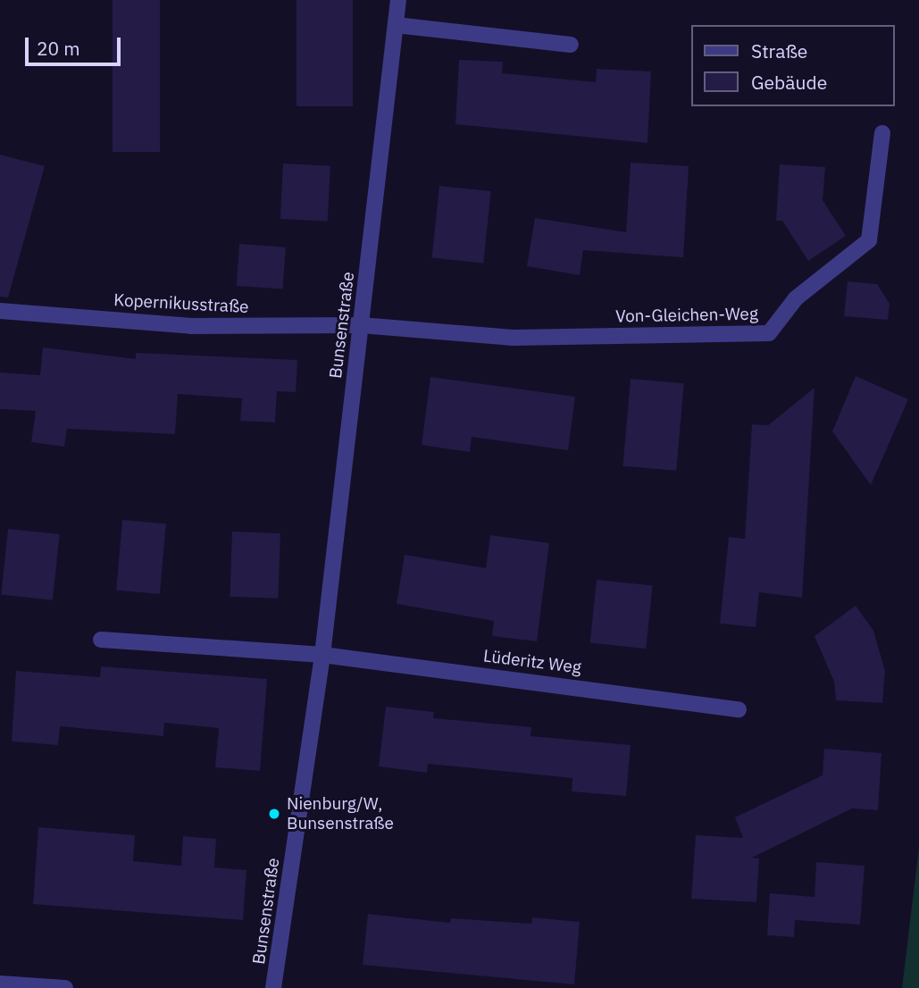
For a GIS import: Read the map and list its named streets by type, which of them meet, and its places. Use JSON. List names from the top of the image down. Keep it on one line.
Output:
{"streets":{"street":["Kopernikusstraße","Von-Gleichen-Weg","Bunsenstraße","Lüderitz Weg"]},"crossings":[["Kopernikusstraße","Von-Gleichen-Weg"],["Kopernikusstraße","Bunsenstraße"],["Von-Gleichen-Weg","Bunsenstraße"],["Bunsenstraße","Lüderitz Weg"]],"places":["Nienburg/W, Bunsenstraße"],"legend":["Straße","Gebäude"],"scale_bar":"20 m"}
